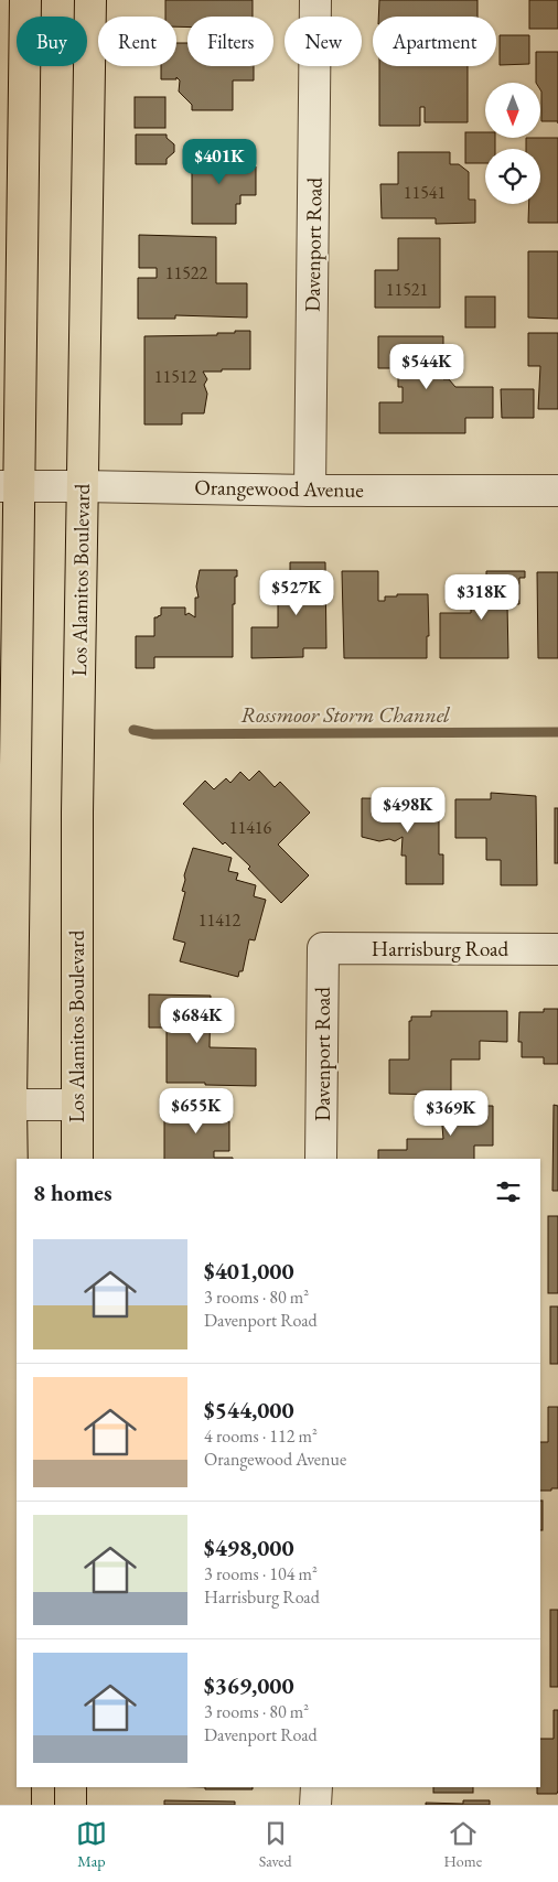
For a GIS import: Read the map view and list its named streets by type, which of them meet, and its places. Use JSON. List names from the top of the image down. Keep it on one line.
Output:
{"streets":{"main road":["Los Alamitos Boulevard"],"street":["Davenport Road","Orangewood Avenue","Harrisburg Road"]},"crossings":[["Davenport Road","Orangewood Avenue"],["Davenport Road","Harrisburg Road"],["Orangewood Avenue","Los Alamitos Boulevard"]],"water":["Rossmoor Storm Channel"],"house_numbers":["11541","11522","11521","11512","11416","11412"],"north":"bottom","page":{"chip":["Buy","Rent","Filters","New","Apartment"],"price":["$401K","$544K","$527K","$318K","$498K","$684K","$655K","$369K"],"heading":"8 homes","list":[{"name":"$401,000","note":"3 rooms · 80 m² · Davenport Road"},{"name":"$544,000","note":"4 rooms · 112 m² · Orangewood Avenue"},{"name":"$498,000","note":"3 rooms · 104 m² · Harrisburg Road"},{"name":"$369,000","note":"3 rooms · 80 m² · Davenport Road"}],"tabs":["Map","Saved","Home"]}}
